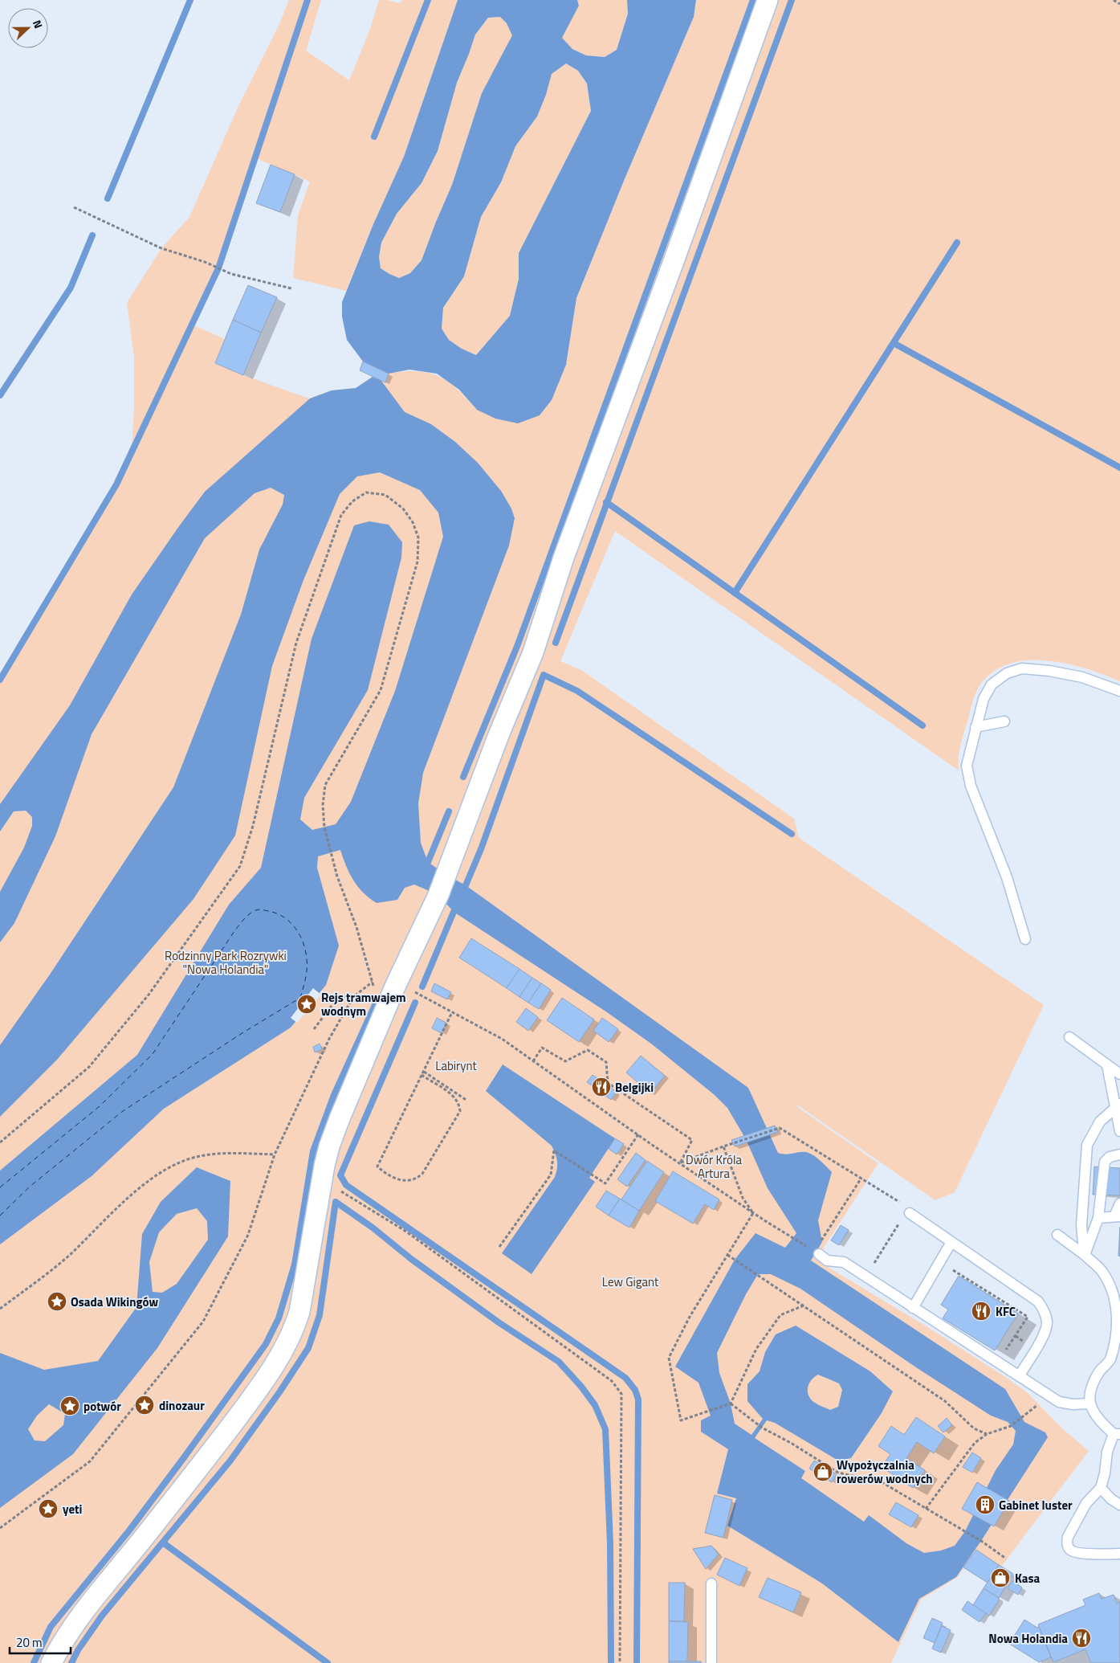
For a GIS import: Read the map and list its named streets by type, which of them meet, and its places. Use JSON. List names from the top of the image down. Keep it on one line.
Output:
{"parks":["Rodzinny Park Rozrywki \"Nowa Holandia\"","Labirynt","Dwór Króla Artura","Lew Gigant"],"places":{"place":["Rejs tramwajem wodnym","Osada Wikingów","dinozaur","potwór","yeti"],"restaurant":["Belgijki","KFC","Nowa Holandia"],"shop":["Wypożyczalnia rowerów wodnych","Kasa"],"building":["Gabinet luster"]},"scale_bar":"20 m","north":"right"}
